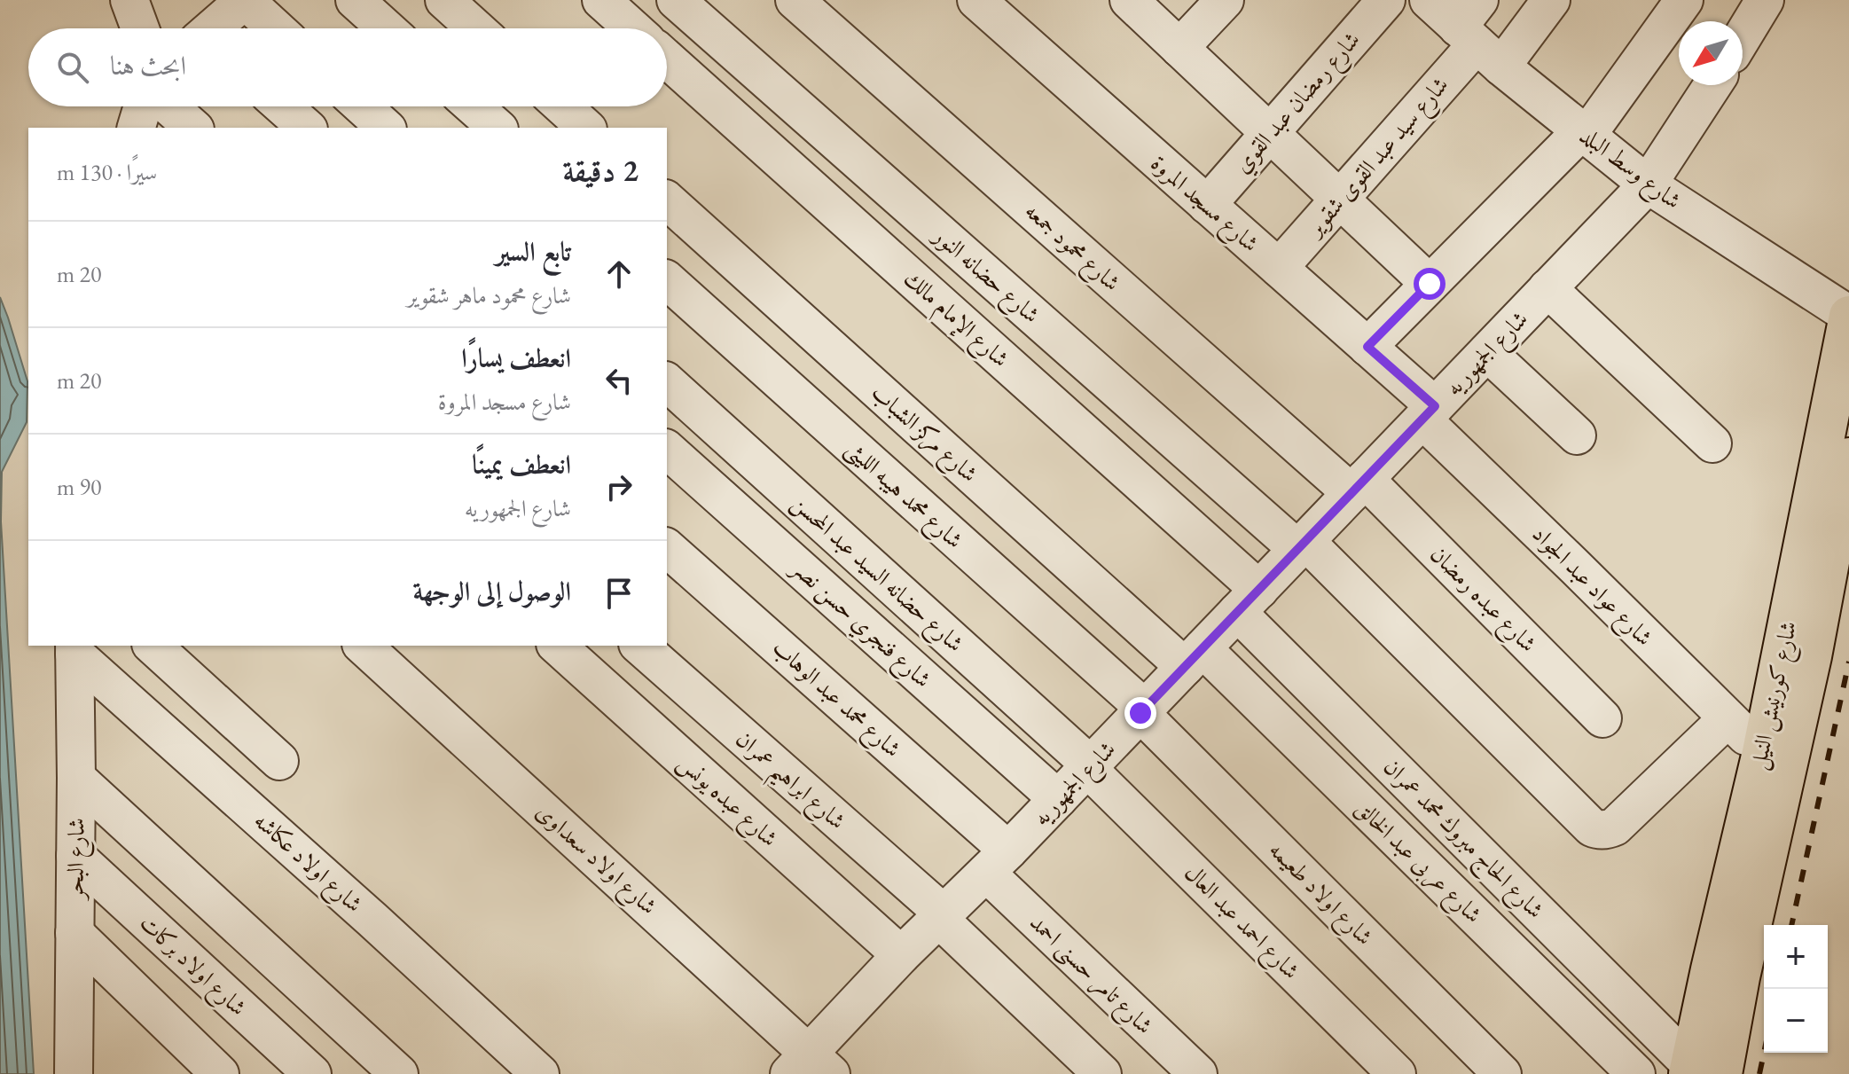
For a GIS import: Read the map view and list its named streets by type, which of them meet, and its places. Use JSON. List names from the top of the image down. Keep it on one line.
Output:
{"streets":{"main road":["شارع كورنيش النيل"],"street":["شارع رمضان عبد القوي","شارع سيد عبد القوى شقوير","شارع وسط البلد","شارع مسجد المروة","شارع محمود جمعه","شارع حضانه النور","شارع الإمام مالك","شارع الجمهوريه","شارع مركز الشباب","شارع محمد هيبه الليثى","شارع حضانه السيد عبد المحسن","شارع عواد عبد الجواد","شارع عبده رمضان","شارع فنجري حسن نصر","شارع محمد عبد الوهاب","شارع ابراهيم عمران","شارع عبده يونس","شارع الحاج مبروك محمد عمران","شارع البحر","شارع اولاد سعداوى","شارع عربى عبد الخالق","شارع اولاد عكاشه","شارع اولاد طعيمه","شارع احمد عبد العال","شارع اولاد بركات","شارع تامر حسنى احمد"]},"crossings":[["شارع رمضان عبد القوي","شارع مسجد المروة"],["شارع سيد عبد القوى شقوير","شارع وسط البلد"],["شارع سيد عبد القوى شقوير","شارع مسجد المروة"],["شارع وسط البلد","شارع الجمهوريه"],["شارع وسط البلد","شارع كورنيش النيل"],["شارع مسجد المروة","شارع الجمهوريه"],["شارع مسجد المروة","شارع عواد عبد الجواد"],["شارع محمود جمعه","شارع الجمهوريه"],["شارع محمود جمعه","شارع عبده رمضان"],["شارع حضانه النور","شارع الجمهوريه"],["شارع حضانه النور","شارع عواد عبد الجواد"],["شارع الإمام مالك","شارع الجمهوريه"],["شارع الإمام مالك","شارع الحاج مبروك محمد عمران"],["شارع الجمهوريه","شارع مركز الشباب"],["شارع الجمهوريه","شارع محمد هيبه الليثى"],["شارع الجمهوريه","شارع حضانه السيد عبد المحسن"],["شارع الجمهوريه","شارع عواد عبد الجواد"],["شارع الجمهوريه","شارع عبده رمضان"],["شارع الجمهوريه","شارع فنجري حسن نصر"],["شارع الجمهوريه","شارع محمد عبد الوهاب"],["شارع الجمهوريه","شارع ابراهيم عمران"],["شارع الجمهوريه","شارع عبده يونس"],["شارع الجمهوريه","شارع الحاج مبروك محمد عمران"],["شارع الجمهوريه","شارع اولاد سعداوى"],["شارع الجمهوريه","شارع عربى عبد الخالق"],["شارع الجمهوريه","شارع اولاد طعيمه"],["شارع الجمهوريه","شارع احمد عبد العال"],["شارع الجمهوريه","شارع تامر حسنى احمد"],["شارع مركز الشباب","شارع عربى عبد الخالق"],["شارع محمد هيبه الليثى","شارع اولاد طعيمه"],["شارع حضانه السيد عبد المحسن","شارع احمد عبد العال"],["شارع عواد عبد الجواد","شارع كورنيش النيل"],["شارع كورنيش النيل","شارع الحاج مبروك محمد عمران"],["شارع محمد عبد الوهاب","شارع تامر حسنى احمد"],["شارع البحر","شارع اولاد عكاشه"],["شارع البحر","شارع اولاد بركات"]],"north":"bottom left","page":{"search":"ابحث هنا","heading":["2 دقيقة","سيرًا · 130 m"],"list":[["تابع السير","شارع محمود ماهر شقوير","20 m"],["انعطف يسارًا","شارع مسجد المروة","20 m"],["انعطف يمينًا","شارع الجمهوريه","90 m"],"الوصول إلى الوجهة"],"map_buttons":["+","−"]}}
